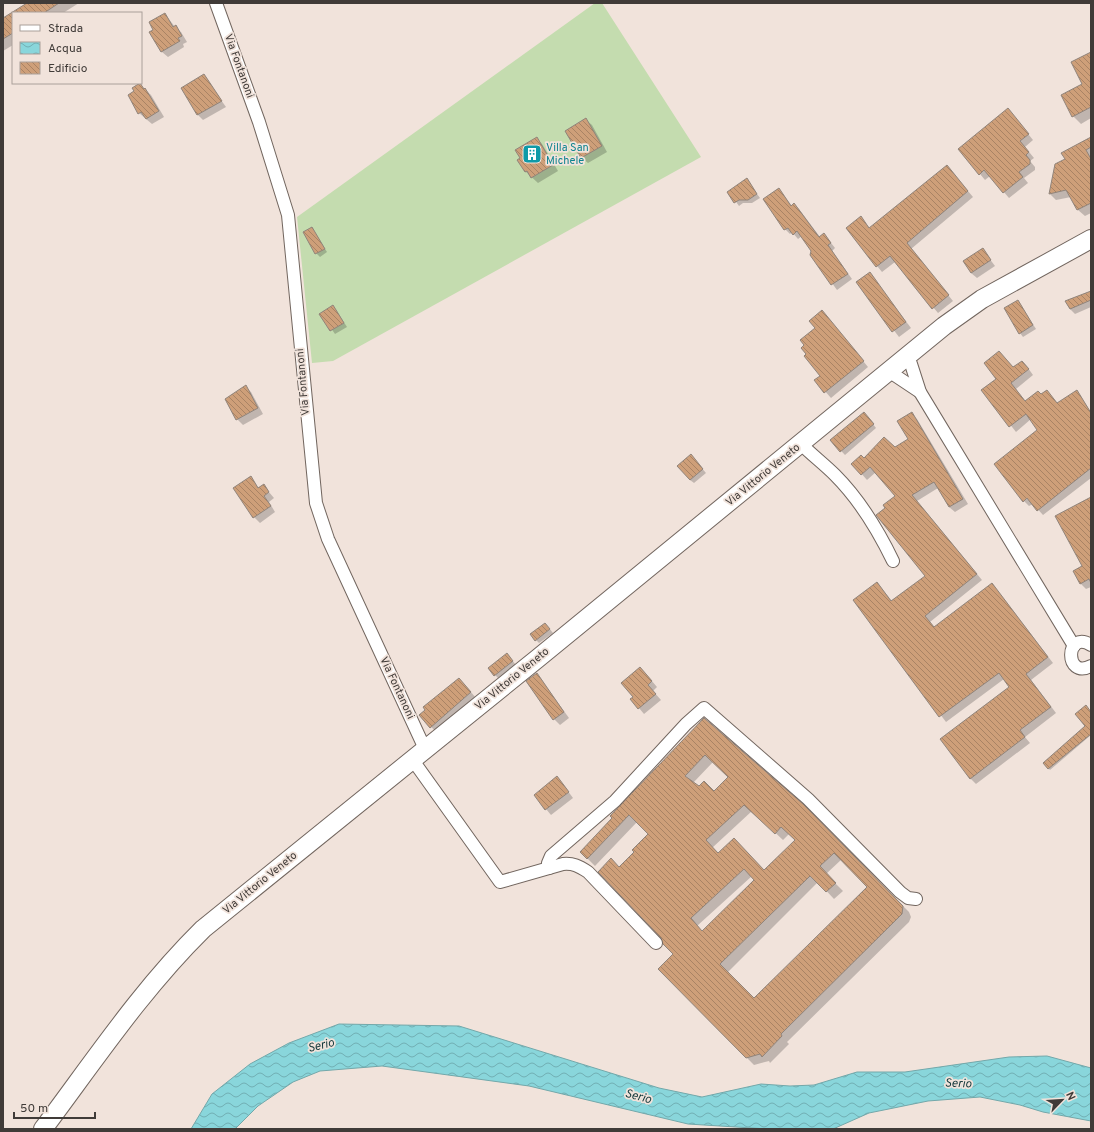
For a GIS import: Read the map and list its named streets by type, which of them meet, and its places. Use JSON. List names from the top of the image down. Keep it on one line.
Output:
{"streets":{"main road":["Via Vittorio Veneto"],"street":["Via Fontanoni"]},"crossings":[["Via Fontanoni","Via Vittorio Veneto"]],"water":["Serio"],"places":{"building":["Villa San Michele"]},"legend":["Strada","Acqua","Edificio"],"scale_bar":"50 m","north":"top right"}
